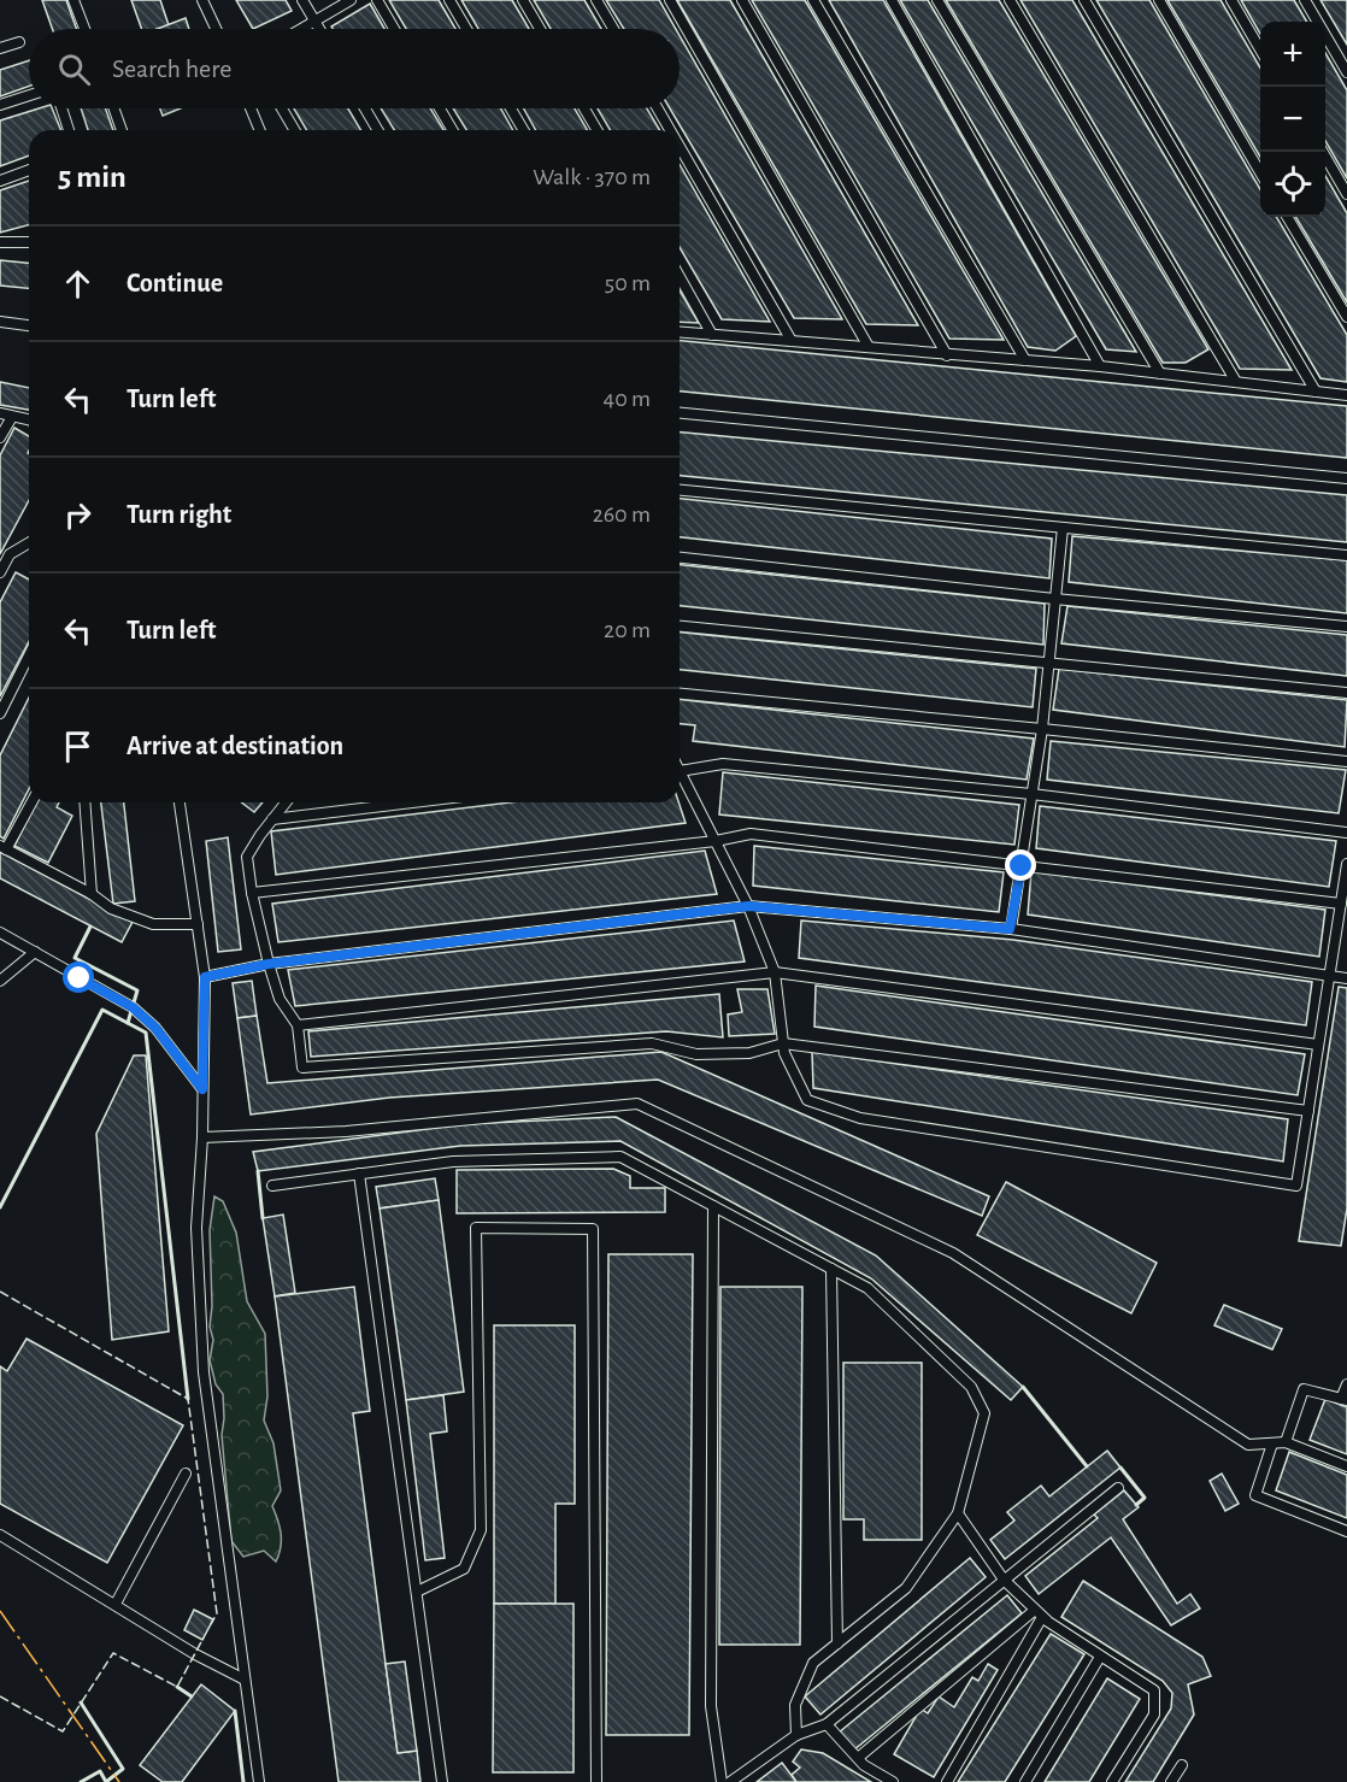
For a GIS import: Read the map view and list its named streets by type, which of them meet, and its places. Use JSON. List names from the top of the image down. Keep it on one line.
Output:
{"page":{"map_buttons":["+","−"],"search":"Search here","heading":["5 min","Walk · 370 m"],"list":[["Continue","50 m"],["Turn left","40 m"],["Turn right","260 m"],["Turn left","20 m"],"Arrive at destination"]}}
